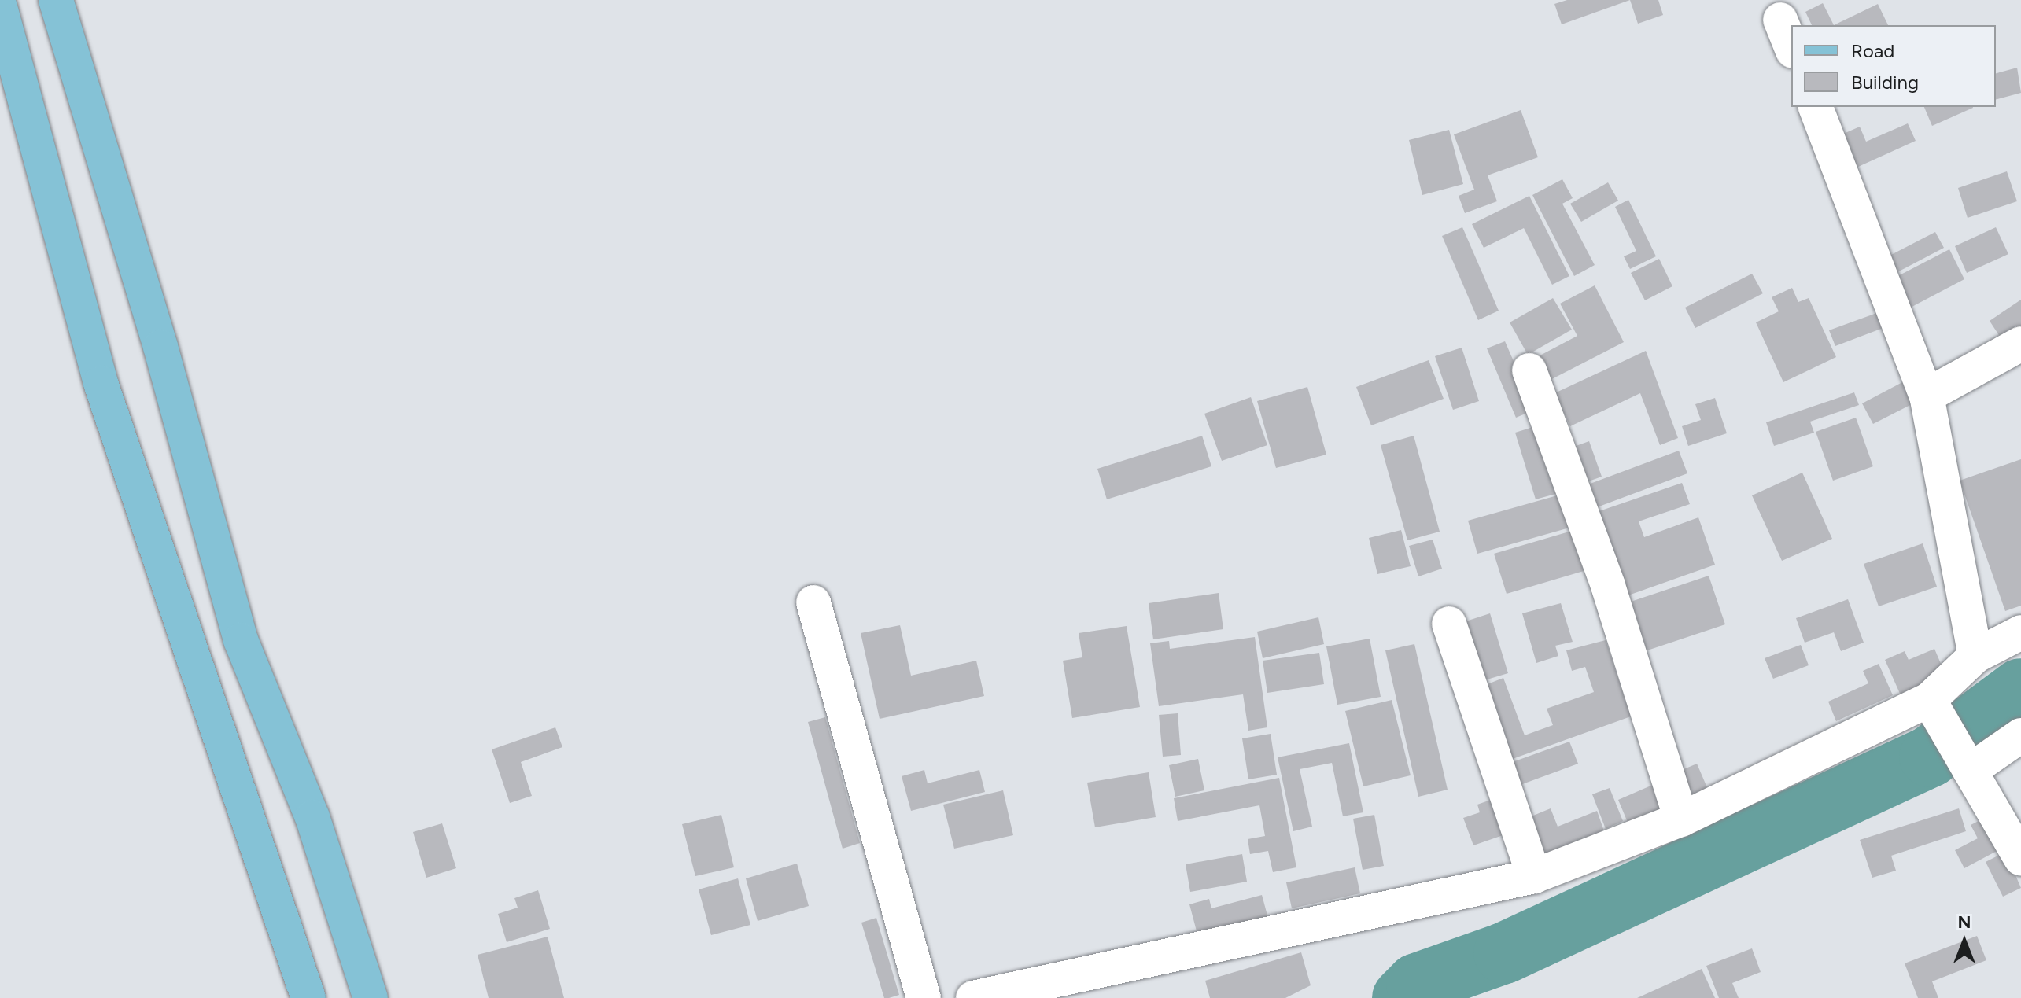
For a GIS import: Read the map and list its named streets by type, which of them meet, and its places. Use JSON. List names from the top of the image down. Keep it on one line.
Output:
{"legend":["Road","Building"],"north":"top"}
